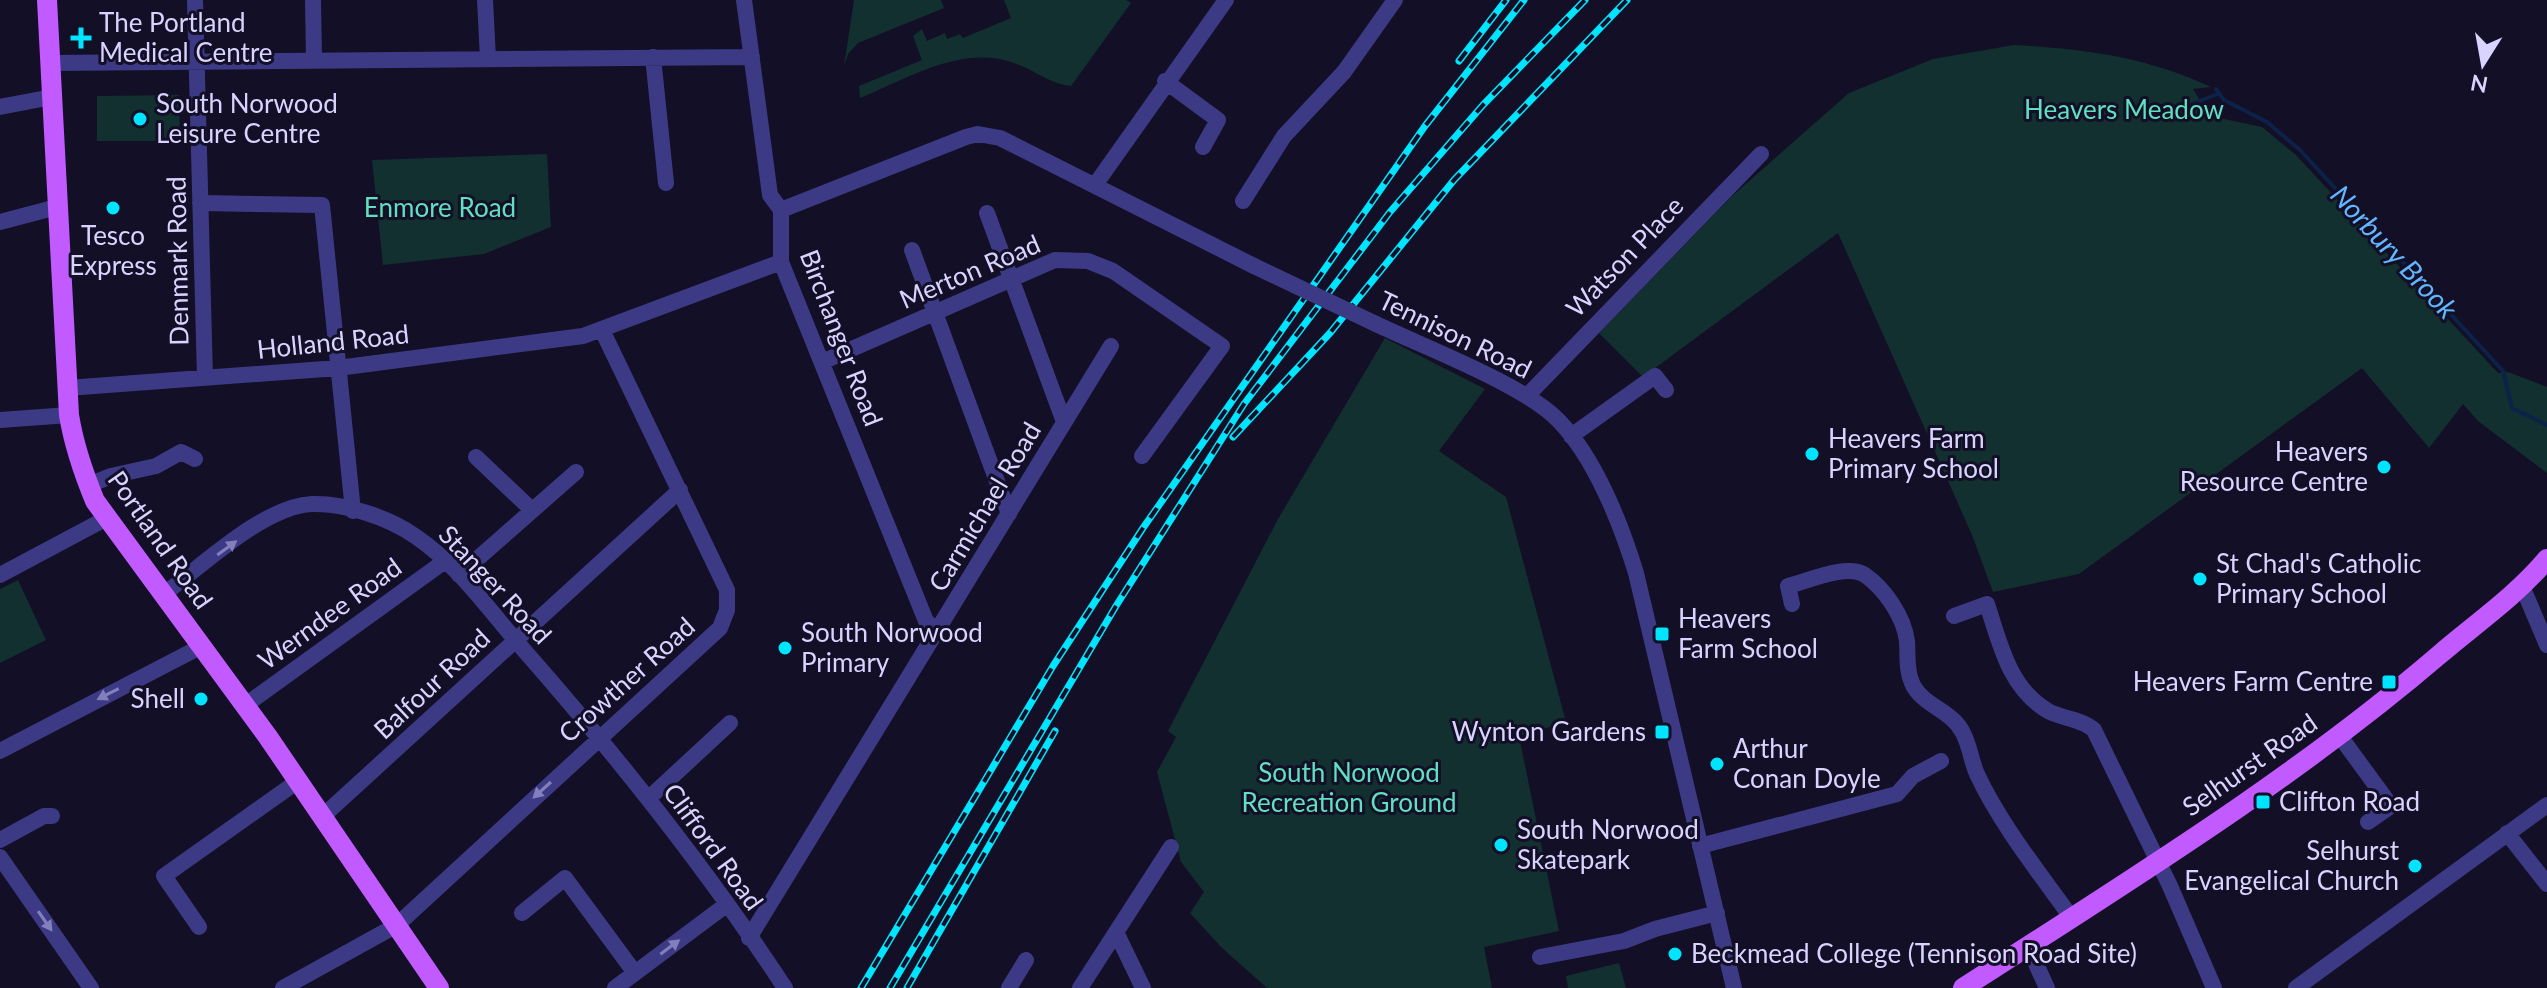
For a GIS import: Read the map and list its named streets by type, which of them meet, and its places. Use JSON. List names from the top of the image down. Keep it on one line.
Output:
{"streets":{"main road":["Portland Road","Selhurst Road"],"street":["Watson Place","Denmark Road","Merton Road","Tennison Road","Birchanger Road","Holland Road","Carmichael Road","Stanger Road","Werndee Road","Crowther Road","Balfour Road","Clifford Road"]},"crossings":[["Watson Place","Tennison Road"],["Denmark Road","Holland Road"],["Merton Road","Birchanger Road"],["Tennison Road","Birchanger Road"],["Birchanger Road","Holland Road"],["Birchanger Road","Carmichael Road"],["Holland Road","Portland Road"],["Holland Road","Crowther Road"],["Carmichael Road","Clifford Road"],["Portland Road","Stanger Road"],["Portland Road","Werndee Road"],["Portland Road","Crowther Road"],["Portland Road","Balfour Road"],["Stanger Road","Werndee Road"],["Stanger Road","Crowther Road"],["Stanger Road","Balfour Road"],["Stanger Road","Clifford Road"],["Crowther Road","Balfour Road"],["Crowther Road","Clifford Road"]],"water":["Norbury Brook"],"parks":["Heavers Meadow","Enmore Road","South Norwood Recreation Ground"],"places":{"health":["The Portland Medical Centre"],"other":["South Norwood Leisure Centre","Tesco Express","Heavers Farm Primary School","Heavers Resource Centre","St Chad's Catholic Primary School","South Norwood Primary","Shell","Arthur Conan Doyle","South Norwood Skatepark","Selhurst Evangelical Church","Beckmead College (Tennison Road Site)"],"transit":["Heavers Farm School","Heavers Farm Centre","Wynton Gardens","Clifton Road"]},"north":"bottom"}
